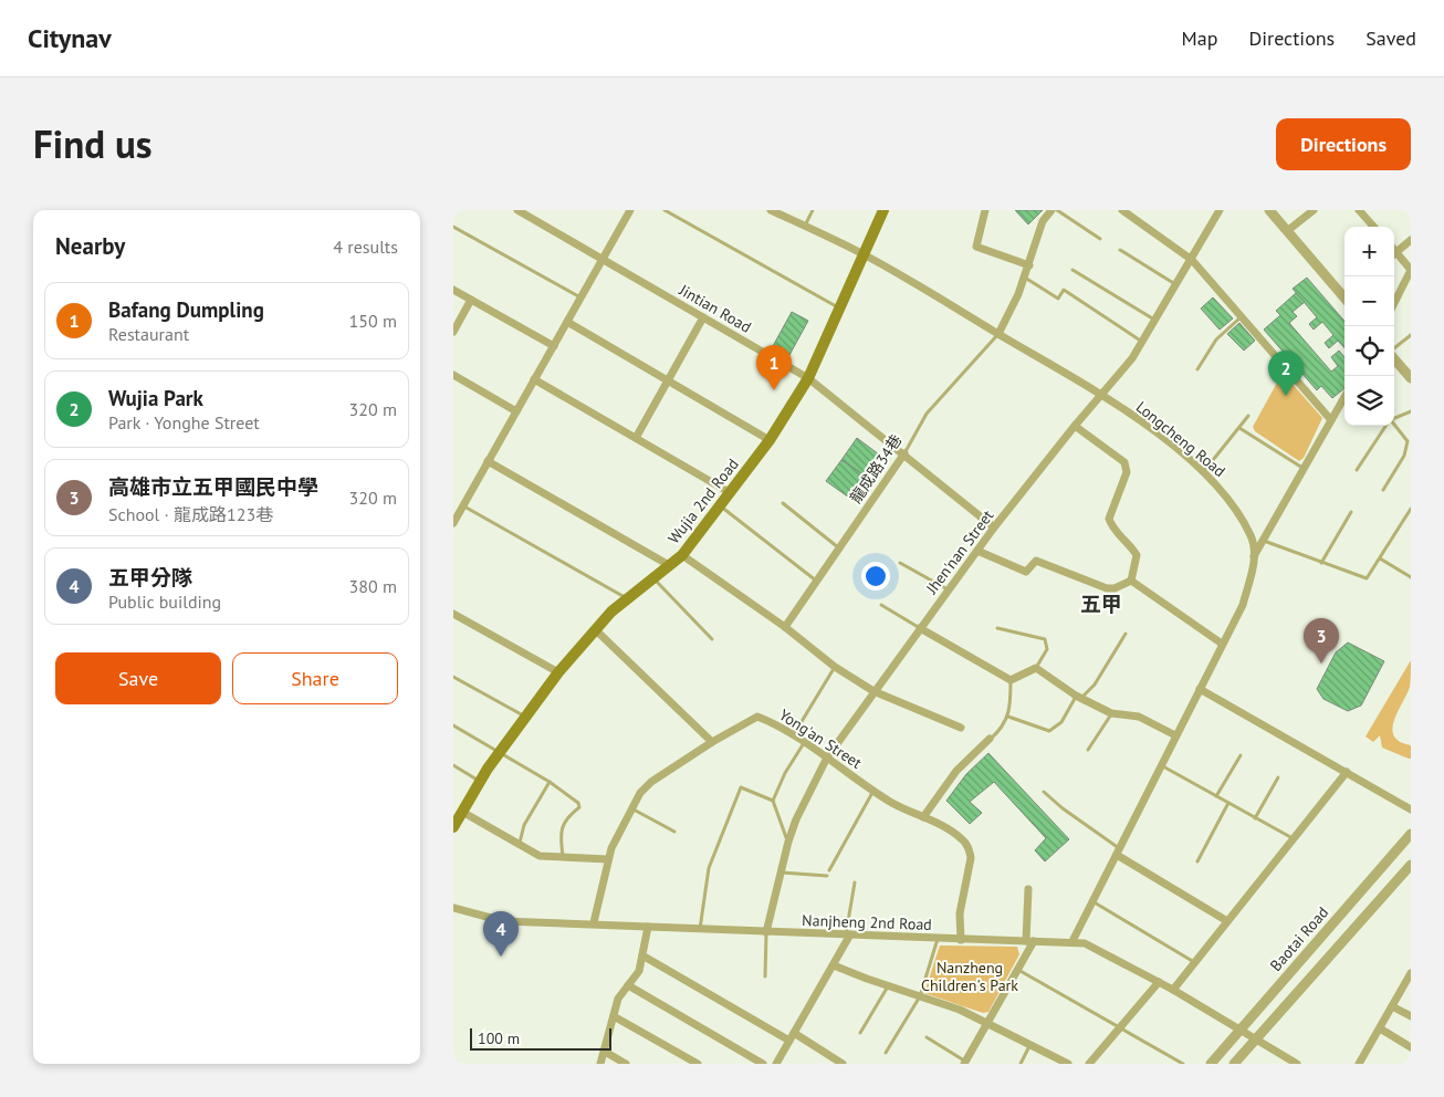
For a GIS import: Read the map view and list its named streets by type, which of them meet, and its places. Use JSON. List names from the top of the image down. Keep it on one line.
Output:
{"streets":{"main road":["Wujia 2nd Road"],"street":["Jintian Road","Longcheng Road","龍成路34巷","Jhen'nan Street","Yong'an Street","Nanjheng 2nd Road","Baotai Road"]},"crossings":[["Jintian Road","龍成路34巷"],["Jintian Road","Wujia 2nd Road"],["Jintian Road","Jhen'nan Street"],["Longcheng Road","龍成路34巷"],["Longcheng Road","Wujia 2nd Road"],["Longcheng Road","Jhen'nan Street"],["Longcheng Road","Nanjheng 2nd Road"],["Jhen'nan Street","Yong'an Street"],["Jhen'nan Street","Nanjheng 2nd Road"],["Yong'an Street","Nanjheng 2nd Road"],["Nanjheng 2nd Road","Baotai Road"]],"districts":["五甲"],"parks":["Nanzheng Children's Park"],"scale_bar":"100 m","page":{"header":"Citynav","nav":["Map","Directions","Saved"],"title":"Find us","buttons":["Directions",["Save","Share"]],"heading":["Nearby","4 results"],"map_buttons":["+","−"],"list":[{"mark":"1","name":"Bafang Dumpling","note":"Restaurant","value":"150 m"},{"mark":"2","name":"Wujia Park","note":"Park · Yonghe Street","value":"320 m"},{"mark":"3","name":"高雄市立五甲國民中學","note":"School · 龍成路123巷","value":"320 m"},{"mark":"4","name":"五甲分隊","note":"Public building","value":"380 m"}],"pins":["1","2","3","4"],"scale":"100 m"}}
